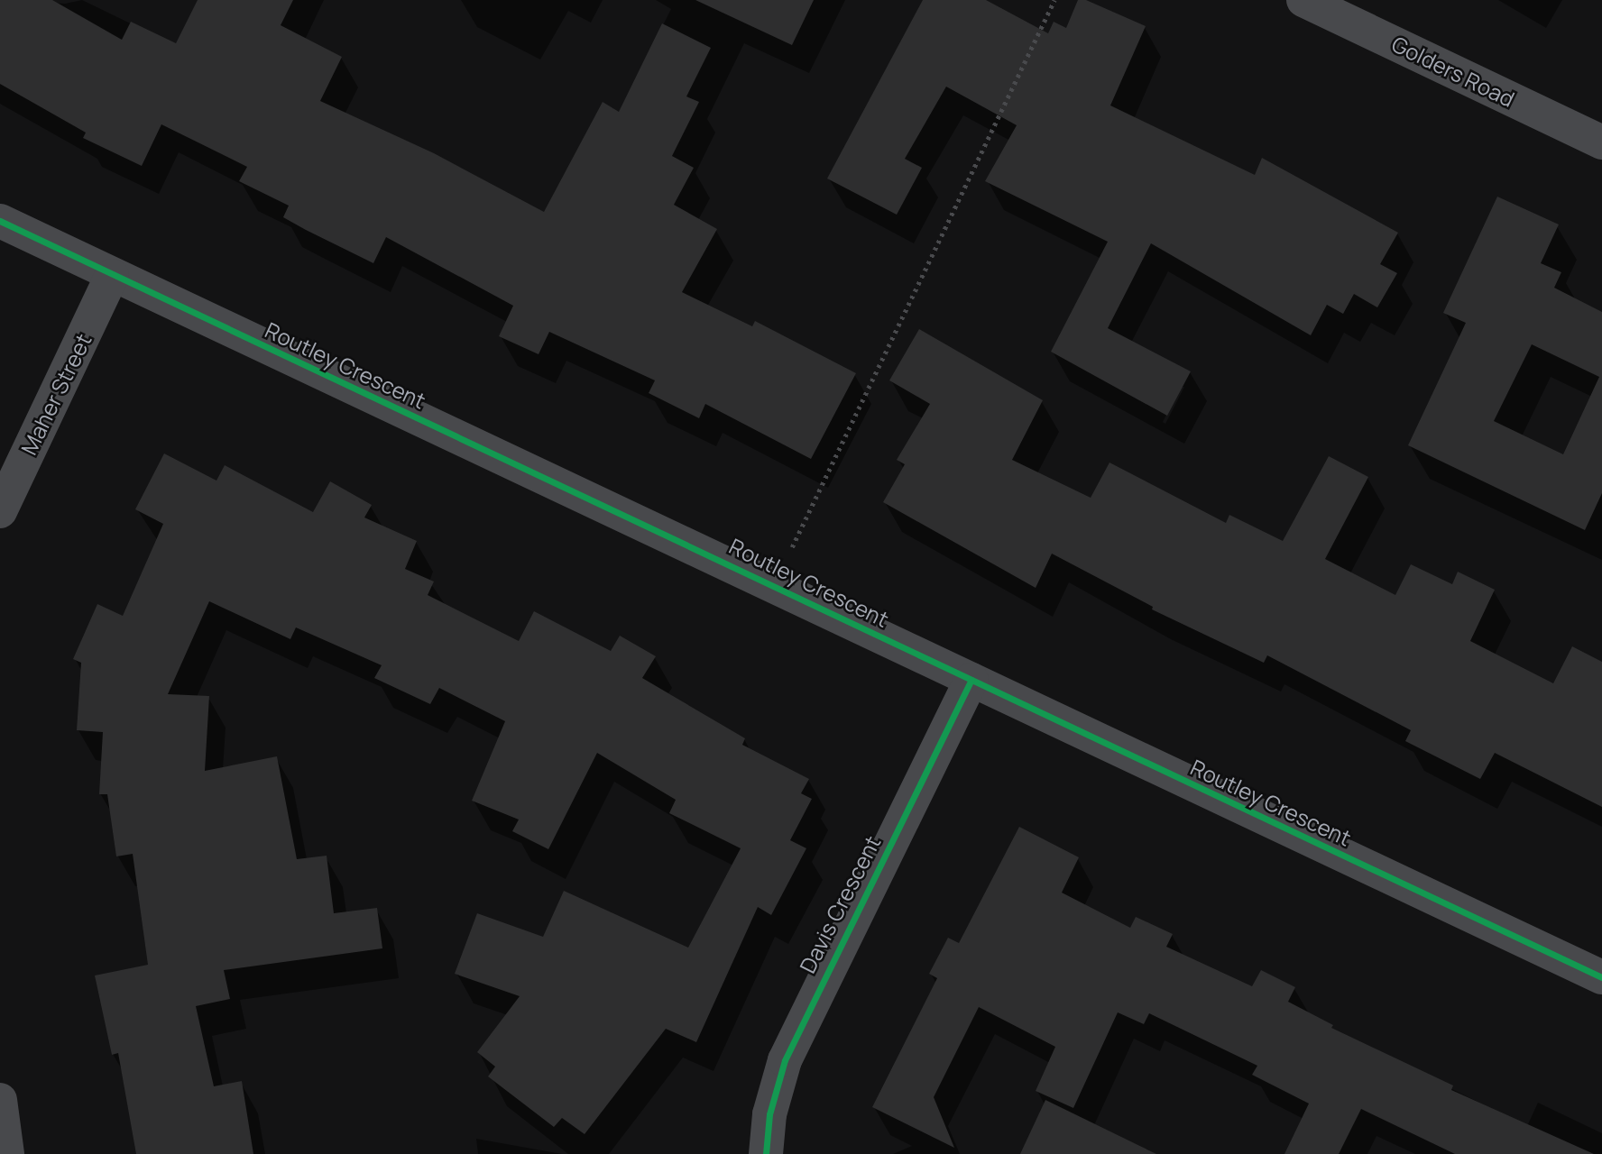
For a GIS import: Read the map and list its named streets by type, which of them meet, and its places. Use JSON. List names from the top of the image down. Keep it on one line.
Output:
{"streets":{"street":["Golders Road","Routley Crescent","Maher Street","Davis Crescent"]},"crossings":[["Routley Crescent","Maher Street"],["Routley Crescent","Davis Crescent"]]}
